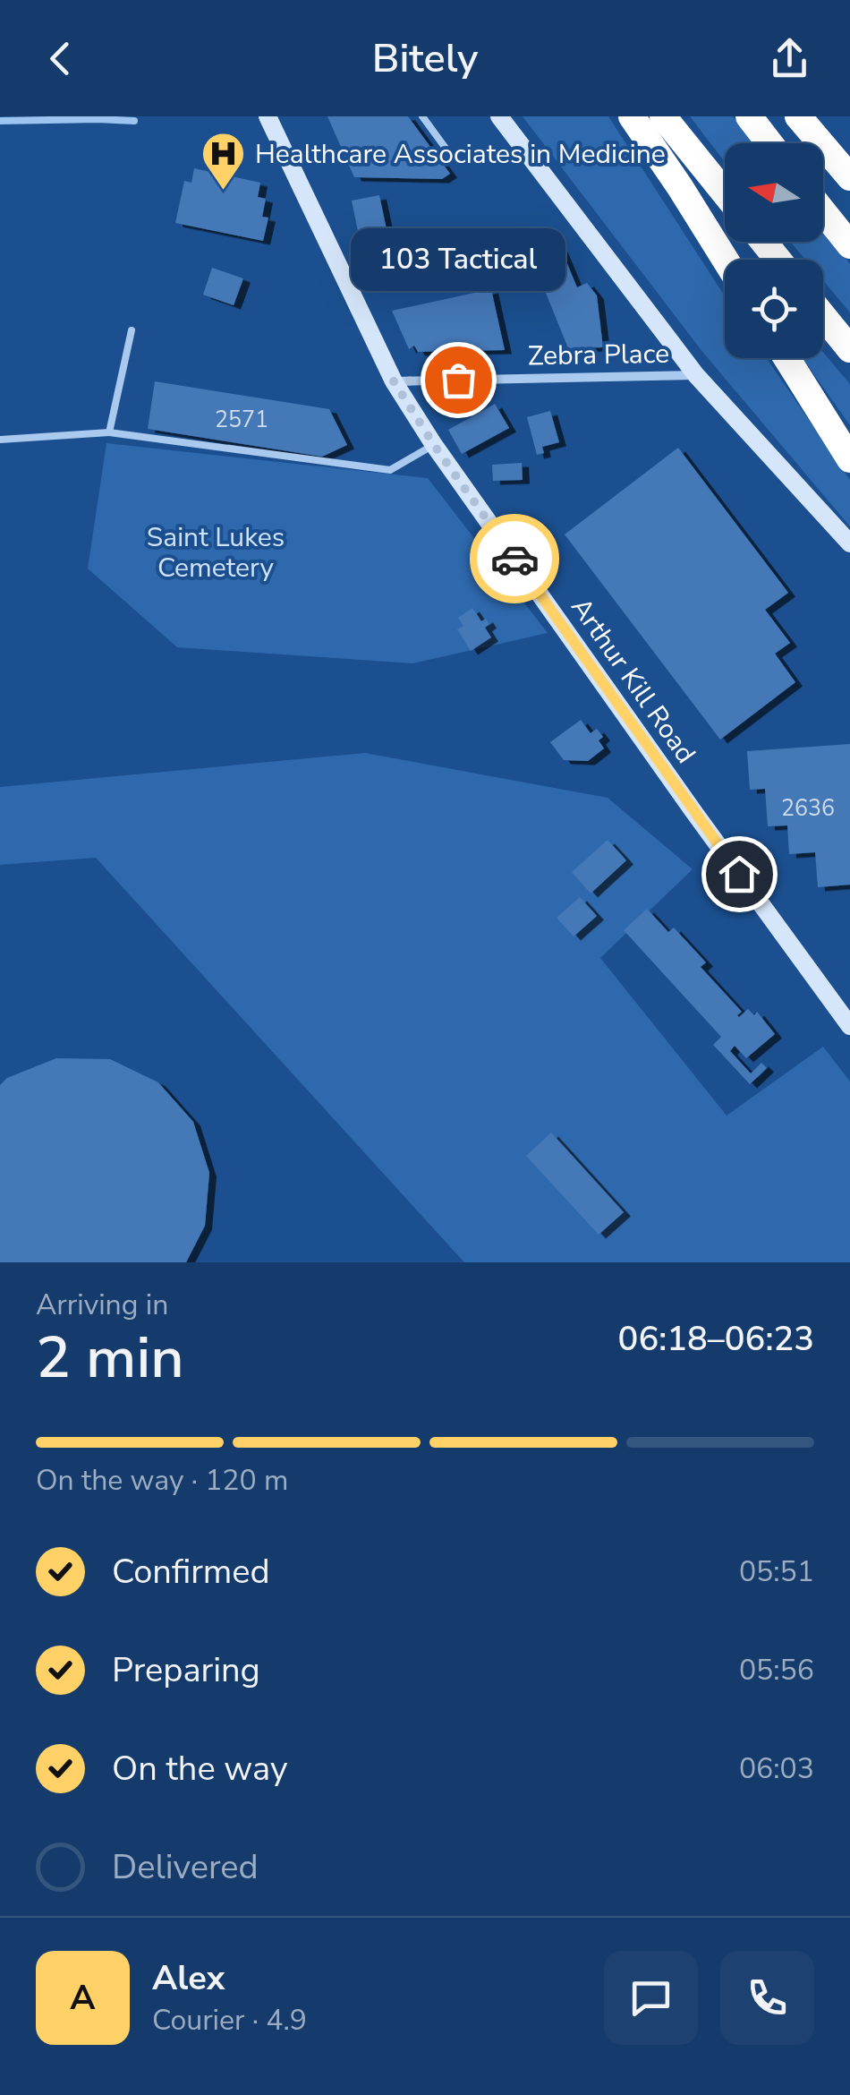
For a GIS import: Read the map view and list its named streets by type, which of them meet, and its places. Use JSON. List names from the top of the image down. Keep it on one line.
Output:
{"streets":{"street":["Zebra Place","Arthur Kill Road"]},"crossings":[["Zebra Place","Arthur Kill Road"]],"parks":["Saint Lukes Cemetery"],"places":{"hospital":["Healthcare Associates in Medicine"],"other":["103 Tactical"]},"house_numbers":["2571","2636"],"north":"left","page":{"header":"Bitely","bubble":"103 Tactical","heading":["2 min","Arriving in","06:18–06:23"],"panel":["Alex","Courier · 4.9"],"bar":"On the way · 120 m","list":[["Confirmed","05:51"],["Preparing","05:56"],["On the way","06:03"],"Delivered"],"round":"A"}}
